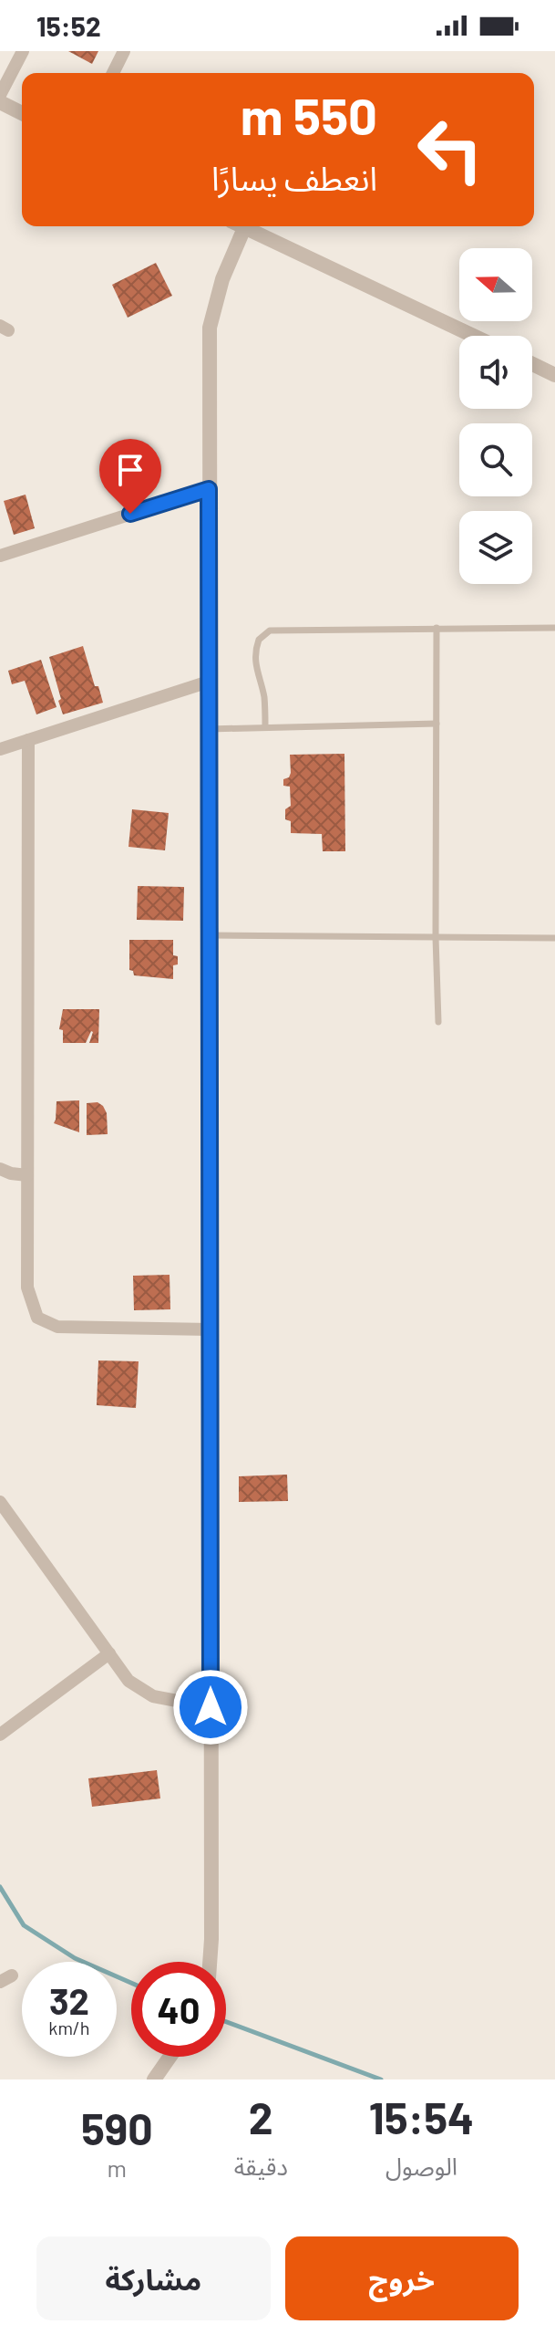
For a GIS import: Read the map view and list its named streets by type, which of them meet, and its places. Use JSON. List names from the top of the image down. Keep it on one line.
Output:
{"north":"left","page":{"status":"15:52","turn":["550 m","انعطف يسارًا"],"speed":"32 km/h","limit":"40","eta":["15:54","الوصول","2","دقيقة","590","m"],"buttons":["خروج","مشاركة"]}}
